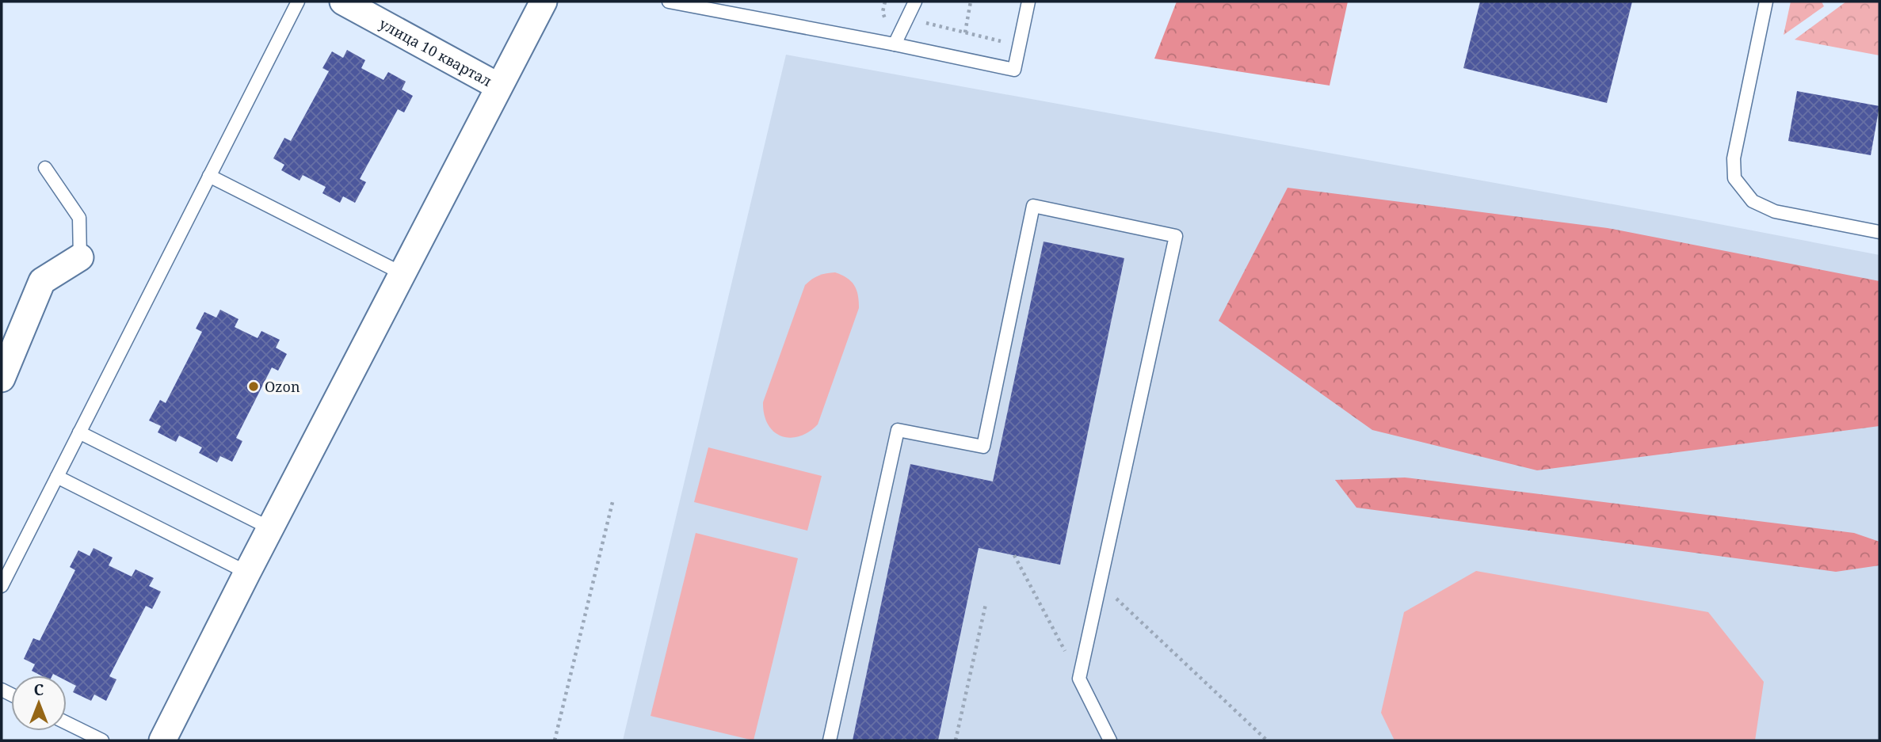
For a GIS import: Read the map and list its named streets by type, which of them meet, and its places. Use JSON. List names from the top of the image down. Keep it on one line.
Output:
{"streets":{"street":["улица 10 квартал"]},"places":["Ozon"],"north":"top"}
